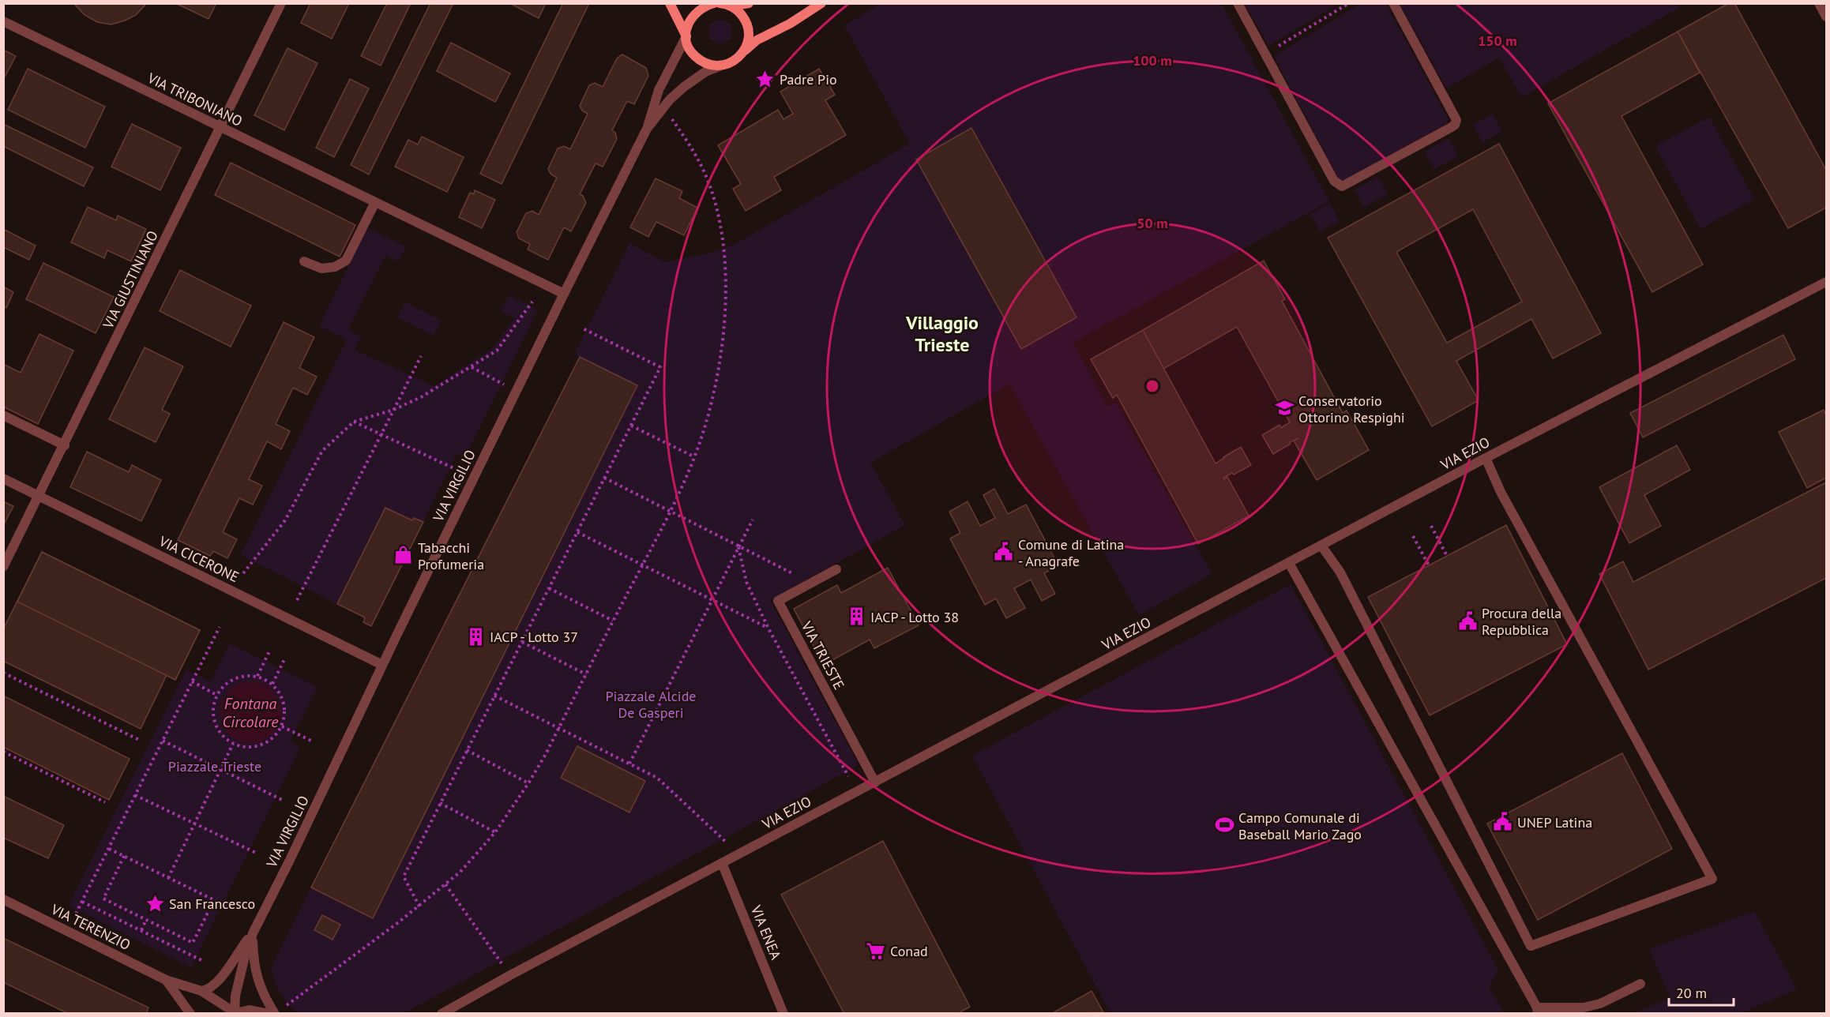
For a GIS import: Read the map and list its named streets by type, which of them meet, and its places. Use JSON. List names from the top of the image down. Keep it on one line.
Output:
{"streets":{"street":["VIA TRIBONIANO","VIA GIUSTINIANO","VIA EZIO","VIA VIRGILIO","VIA CICERONE","VIA TRIESTE","VIA TERENZIO","VIA ENEA"]},"crossings":[["VIA TRIBONIANO","VIA GIUSTINIANO"],["VIA TRIBONIANO","VIA VIRGILIO"],["VIA GIUSTINIANO","VIA CICERONE"],["VIA EZIO","VIA TRIESTE"],["VIA EZIO","VIA ENEA"],["VIA VIRGILIO","VIA CICERONE"],["VIA VIRGILIO","VIA TERENZIO"]],"districts":["Villaggio Trieste"],"water":["Fontana Circolare"],"parks":["Piazzale Alcide De Gasperi","Piazzale Trieste"],"places":{"place":["Padre Pio","San Francesco"],"school or university":["Conservatorio Ottorino Respighi"],"public building":["Comune di Latina - Anagrafe","Procura della Repubblica","UNEP Latina"],"shop":["Tabacchi Profumeria"],"building":["IACP - Lotto 38","IACP - Lotto 37"],"sports":["Campo Comunale di Baseball Mario Zago"],"supermarket":["Conad"]},"scale_bar":"20 m","rings":["150 m","100 m","50 m"]}
